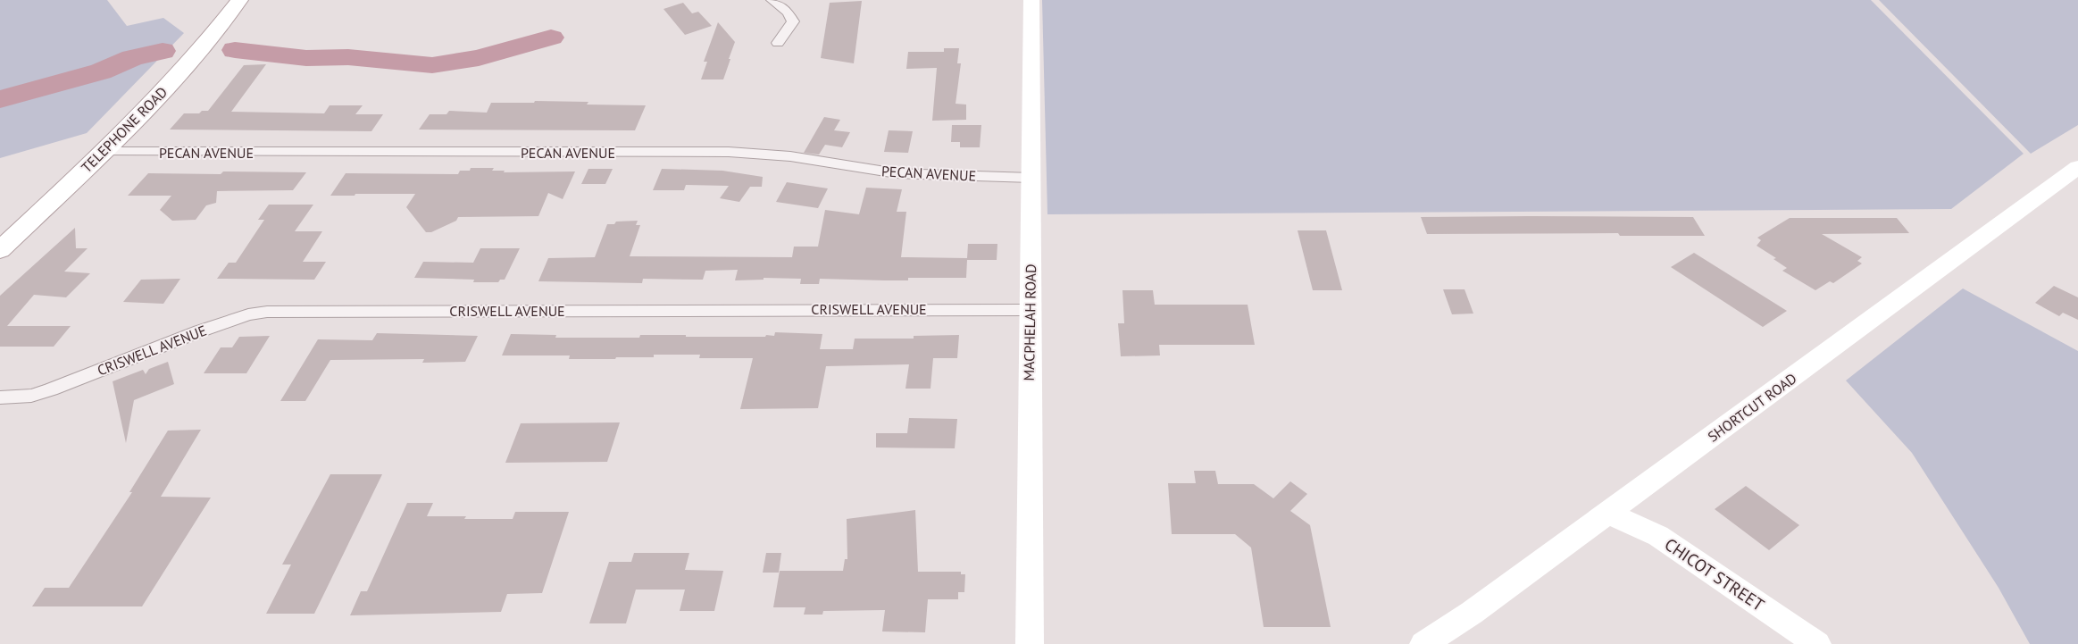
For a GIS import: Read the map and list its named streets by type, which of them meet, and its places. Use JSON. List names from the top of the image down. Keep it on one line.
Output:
{"streets":{"main road":["TELEPHONE ROAD","MACPHELAH ROAD","SHORTCUT ROAD","CHICOT STREET"],"street":["PECAN AVENUE","CRISWELL AVENUE"]},"crossings":[["TELEPHONE ROAD","PECAN AVENUE"],["PECAN AVENUE","MACPHELAH ROAD"],["CRISWELL AVENUE","MACPHELAH ROAD"],["SHORTCUT ROAD","CHICOT STREET"]]}
